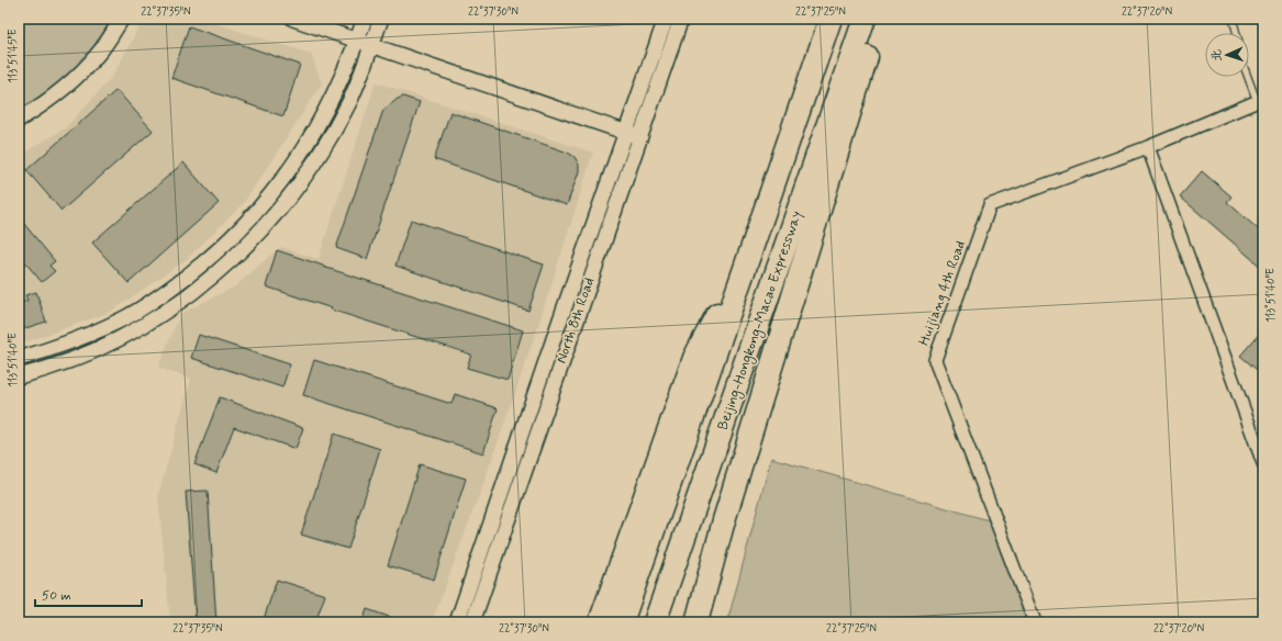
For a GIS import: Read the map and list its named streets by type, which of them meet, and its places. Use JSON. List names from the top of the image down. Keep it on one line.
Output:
{"streets":{"highway":["Beijing-Hongkong-Macao Expressway"],"street":["Huijiang 4th Road","North 8th Road"]},"scale_bar":"50 m","north":"left","coordinates":["22°37'35\"N","22°37'30\"N","22°37'25\"N","22°37'20\"N","113°51'45\"E","113°51'40\"E"]}
